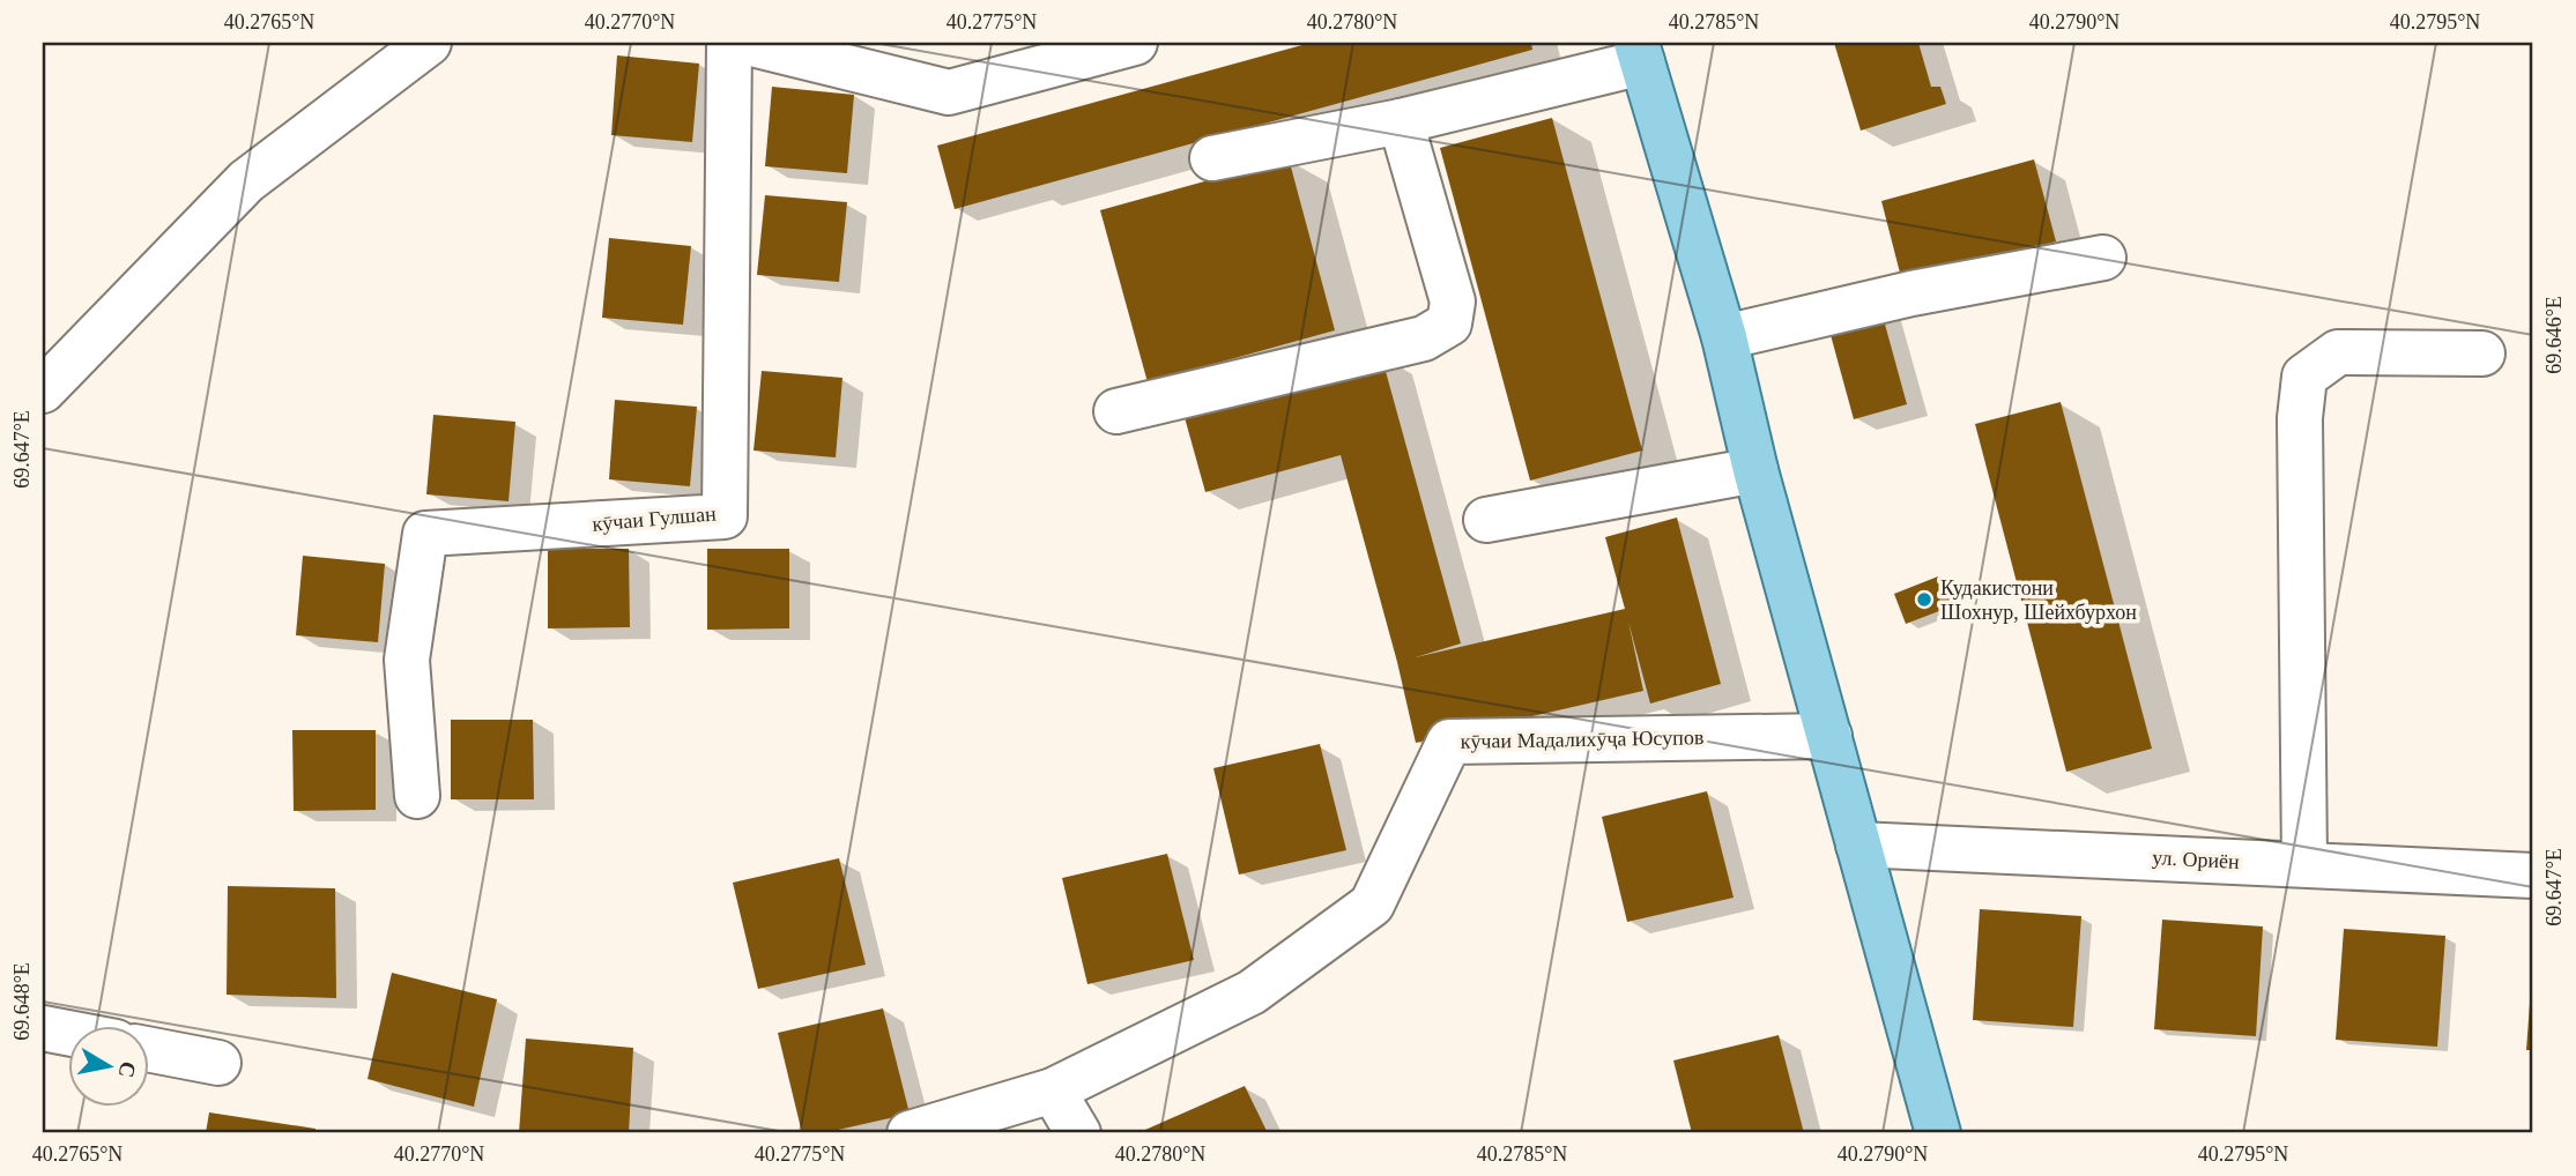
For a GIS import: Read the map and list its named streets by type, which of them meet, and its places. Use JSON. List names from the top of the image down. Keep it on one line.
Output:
{"streets":{"street":["кӯчаи Гулшан","кӯчаи Мадалихӯҷа Юсупов","ул. Ориён"]},"places":["Кудакистони Шохнур, Шейхбурхон"],"north":"right","coordinates":["40.2765°N","40.2770°N","40.2775°N","40.2780°N","40.2785°N","40.2790°N","40.2795°N","69.646°E","69.647°E","69.648°E"]}
